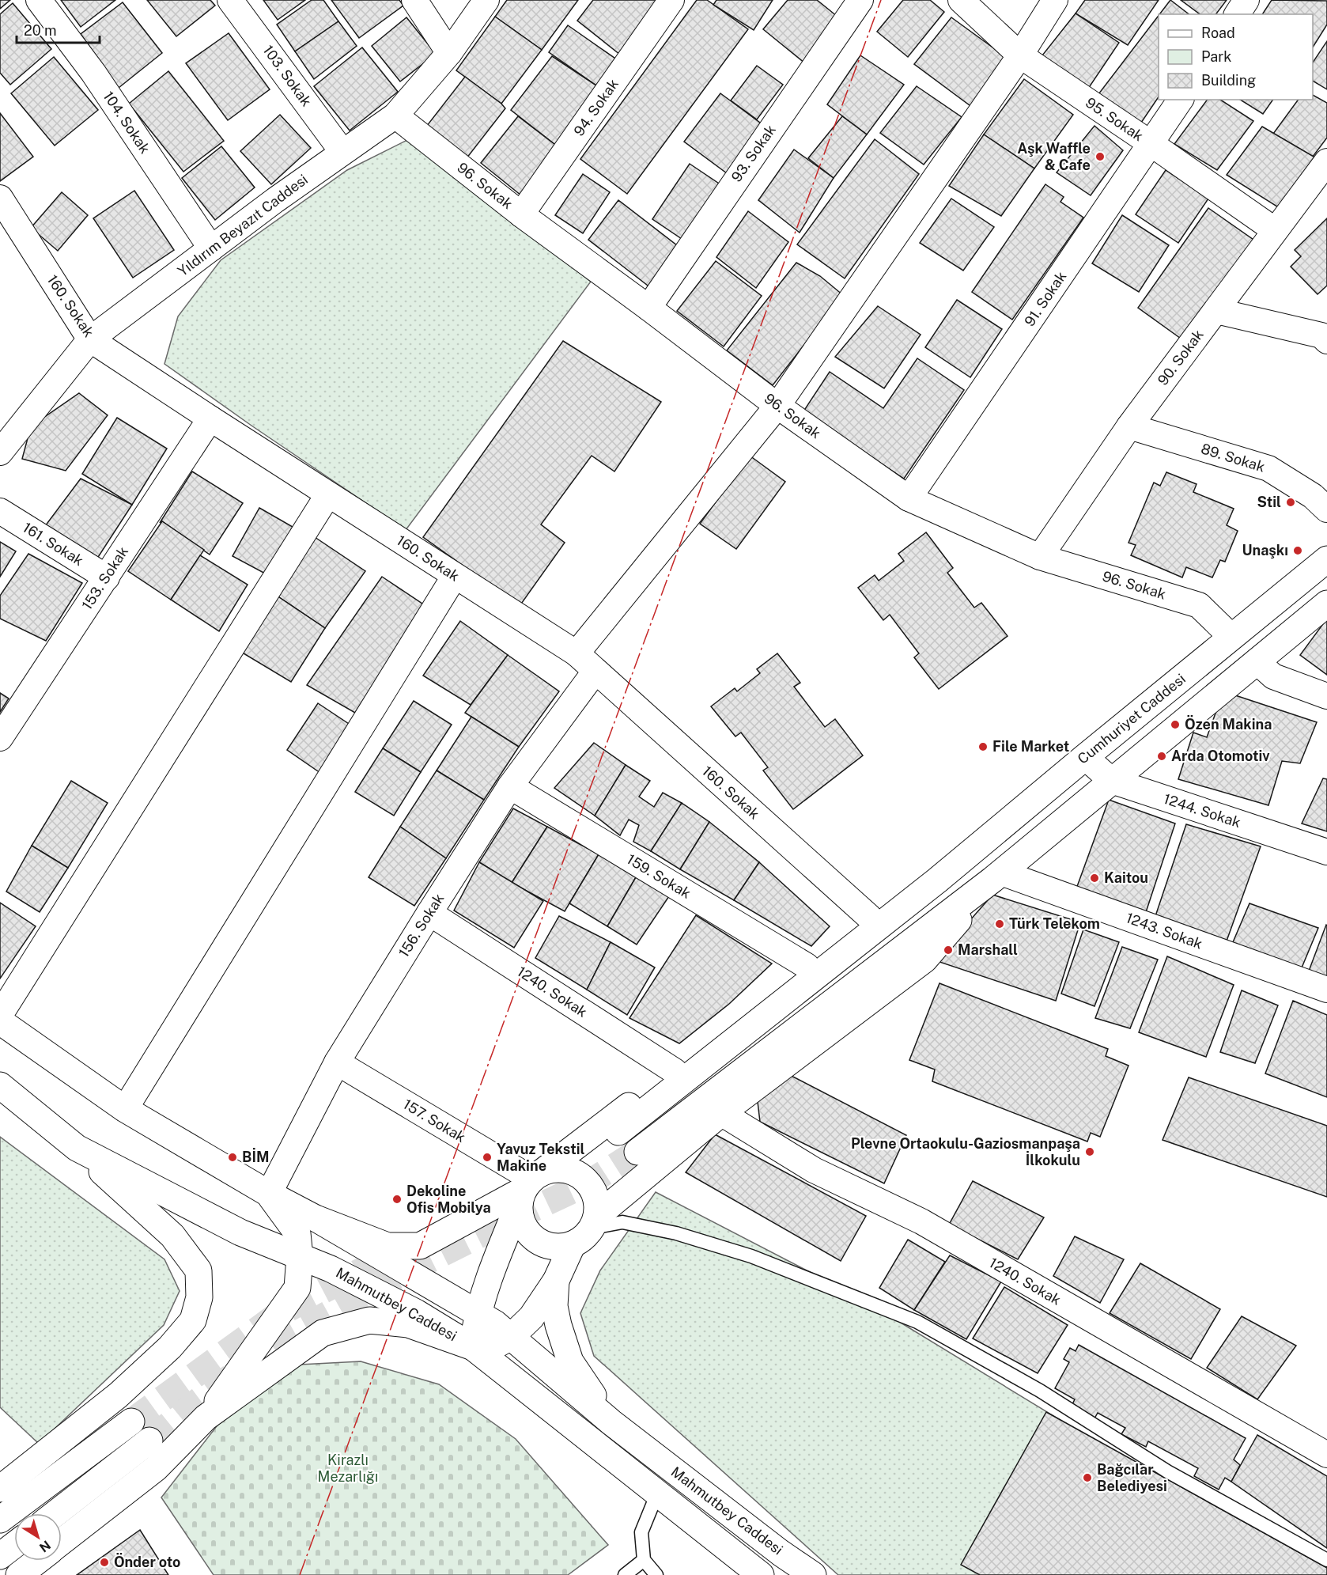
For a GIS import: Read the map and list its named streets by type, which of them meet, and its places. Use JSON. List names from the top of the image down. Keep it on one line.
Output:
{"streets":{"main road":["Cumhuriyet Caddesi","Mahmutbey Caddesi"],"street":["103. Sokak","94. Sokak","95. Sokak","104. Sokak","93. Sokak","96. Sokak","Yıldırım Beyazıt Caddesi","91. Sokak","160. Sokak","90. Sokak","89. Sokak","161. Sokak","153. Sokak","1244. Sokak","159. Sokak","156. Sokak","1243. Sokak","1240. Sokak","157. Sokak"]},"crossings":[["103. Sokak","Yıldırım Beyazıt Caddesi"],["94. Sokak","96. Sokak"],["95. Sokak","91. Sokak"],["95. Sokak","90. Sokak"],["104. Sokak","Yıldırım Beyazıt Caddesi"],["93. Sokak","96. Sokak"],["96. Sokak","Yıldırım Beyazıt Caddesi"],["96. Sokak","91. Sokak"],["96. Sokak","90. Sokak"],["96. Sokak","Cumhuriyet Caddesi"],["Yıldırım Beyazıt Caddesi","160. Sokak"],["160. Sokak","153. Sokak"],["160. Sokak","156. Sokak"],["90. Sokak","89. Sokak"],["161. Sokak","153. Sokak"],["Cumhuriyet Caddesi","1244. Sokak"],["159. Sokak","156. Sokak"],["156. Sokak","1240. Sokak"],["156. Sokak","157. Sokak"]],"parks":["Kirazlı Mezarlığı"],"places":["Aşk Waffle & Cafe","Stil","Unaşkı","Özen Makina","File Market","Arda Otomotiv","Kaitou","Türk Telekom","Marshall","Plevne Ortaokulu-Gaziosmanpaşa İlkokulu","BİM","Yavuz Tekstil Makine","Dekoline Ofis Mobilya","Bağcılar Belediyesi","Önder oto"],"legend":["Road","Park","Building"],"scale_bar":"20 m","north":"bottom right"}
